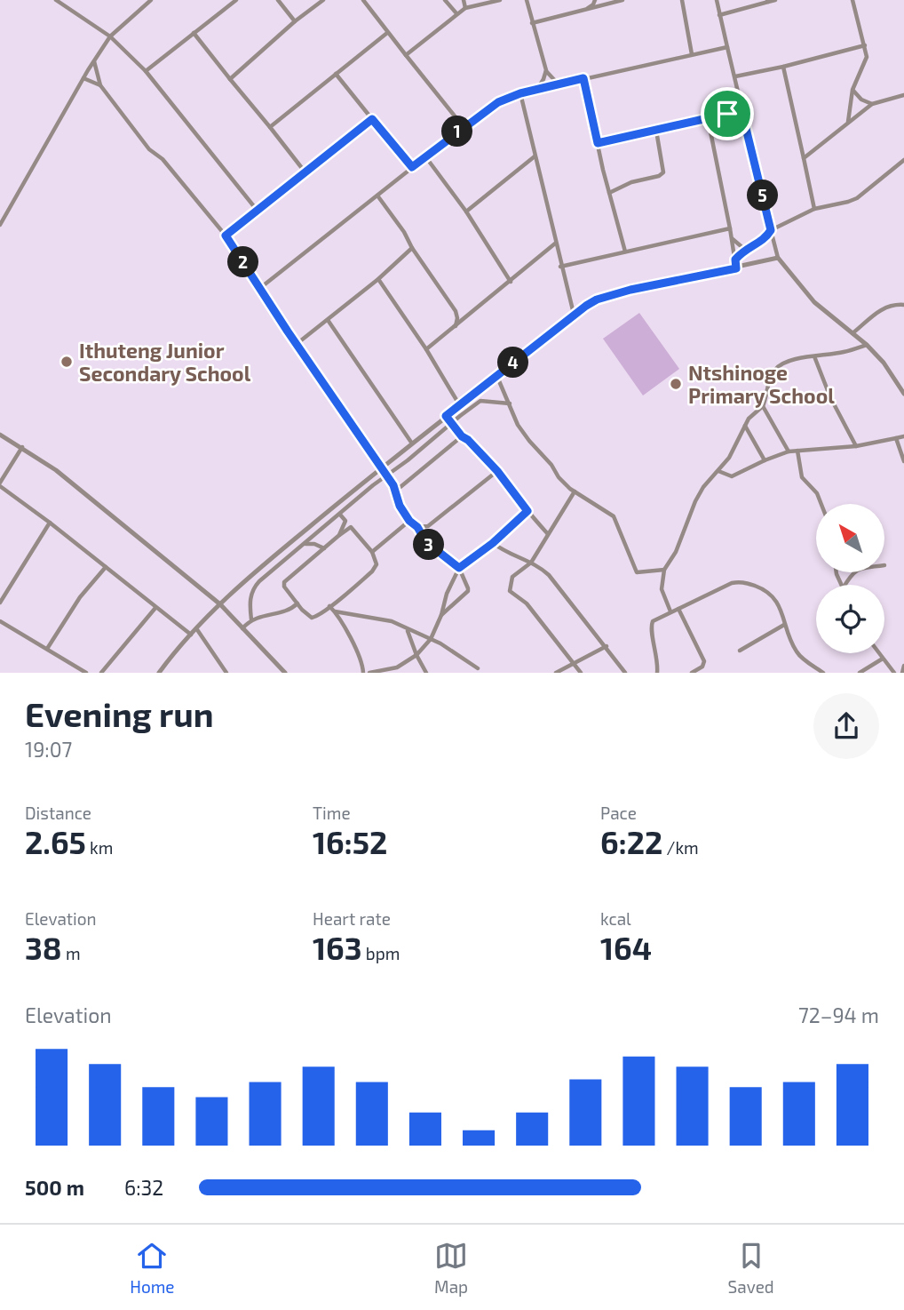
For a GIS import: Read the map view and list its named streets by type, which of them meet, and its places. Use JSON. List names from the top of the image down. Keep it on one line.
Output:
{"places":["Ithuteng Junior Secondary School","Ntshinoge Primary School"],"north":"top left","page":{"pins":["1","5","2","4","3"],"heading":["Evening run","19:07"],"stats":[["Distance","2.65 km"],["Time","16:52"],["Pace","6:22 /km"],["Elevation","38 m"],["Heart rate","163 bpm"],["kcal","164"]],"chart":["Elevation","72–94 m"],"list":[{"name":"500 m","note":"6:32"}],"tabs":["Home","Map","Saved"]}}
